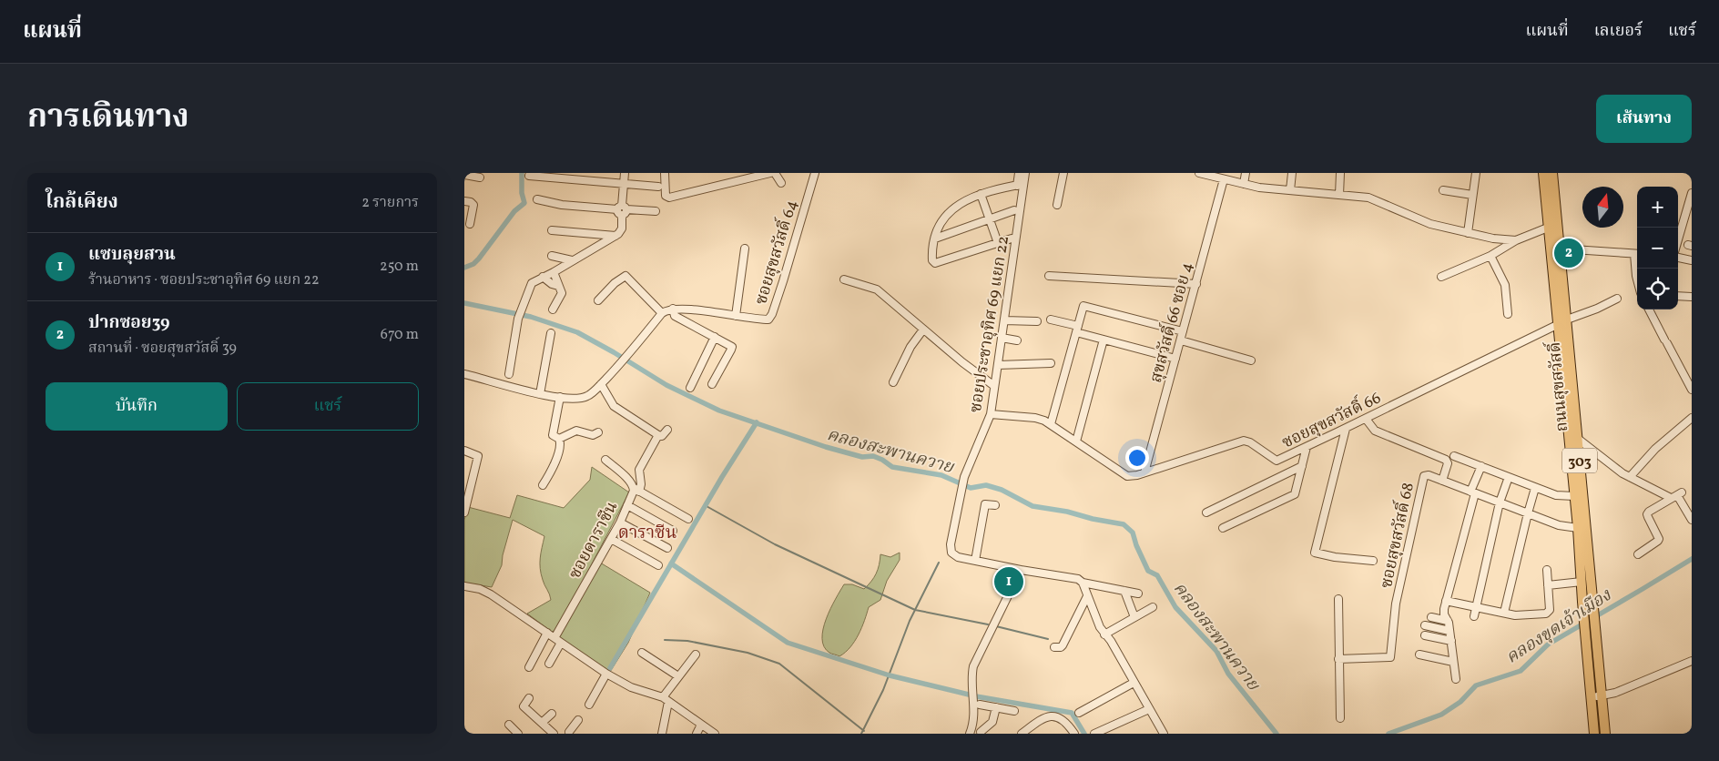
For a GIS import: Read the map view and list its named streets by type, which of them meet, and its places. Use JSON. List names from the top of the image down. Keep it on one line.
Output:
{"streets":{"main road":["ถนนสุขสวัสดิ์","303"],"street":["ซอยสุขสวัสดิ์ 64","สุขสวัสดิ์ 66 ซอย 4","ซอยประชาอุทิศ 69 แยก 22","ซอยสุขสวัสดิ์ 66","ซอยสุขสวัสดิ์ 68","ซอยดาราซีน"]},"crossings":[["สุขสวัสดิ์ 66 ซอย 4","ซอยสุขสวัสดิ์ 66"],["ซอยประชาอุทิศ 69 แยก 22","ซอยสุขสวัสดิ์ 66"],["ถนนสุขสวัสดิ์","ซอยสุขสวัสดิ์ 66"],["ถนนสุขสวัสดิ์","ซอยสุขสวัสดิ์ 68"]],"districts":["ดาราซีน"],"water":["คลองสะพานควาย","คลองขุดเจ้าเมือง"],"north":"top","page":{"header":"แผนที่","nav":["แผนที่","เลเยอร์","แชร์"],"title":"การเดินทาง","buttons":["เส้นทาง",["บันทึก","แชร์"]],"heading":["ใกล้เคียง","2 รายการ"],"map_buttons":["+","−"],"list":[{"mark":"1","name":"แซบลุยสวน","note":"ร้านอาหาร · ซอยประชาอุทิศ 69 แยก 22","value":"250 m"},{"mark":"2","name":"ปากซอย39","note":"สถานที่ · ซอยสุขสวัสดิ์ 39","value":"670 m"}],"pins":["2","1"]}}
